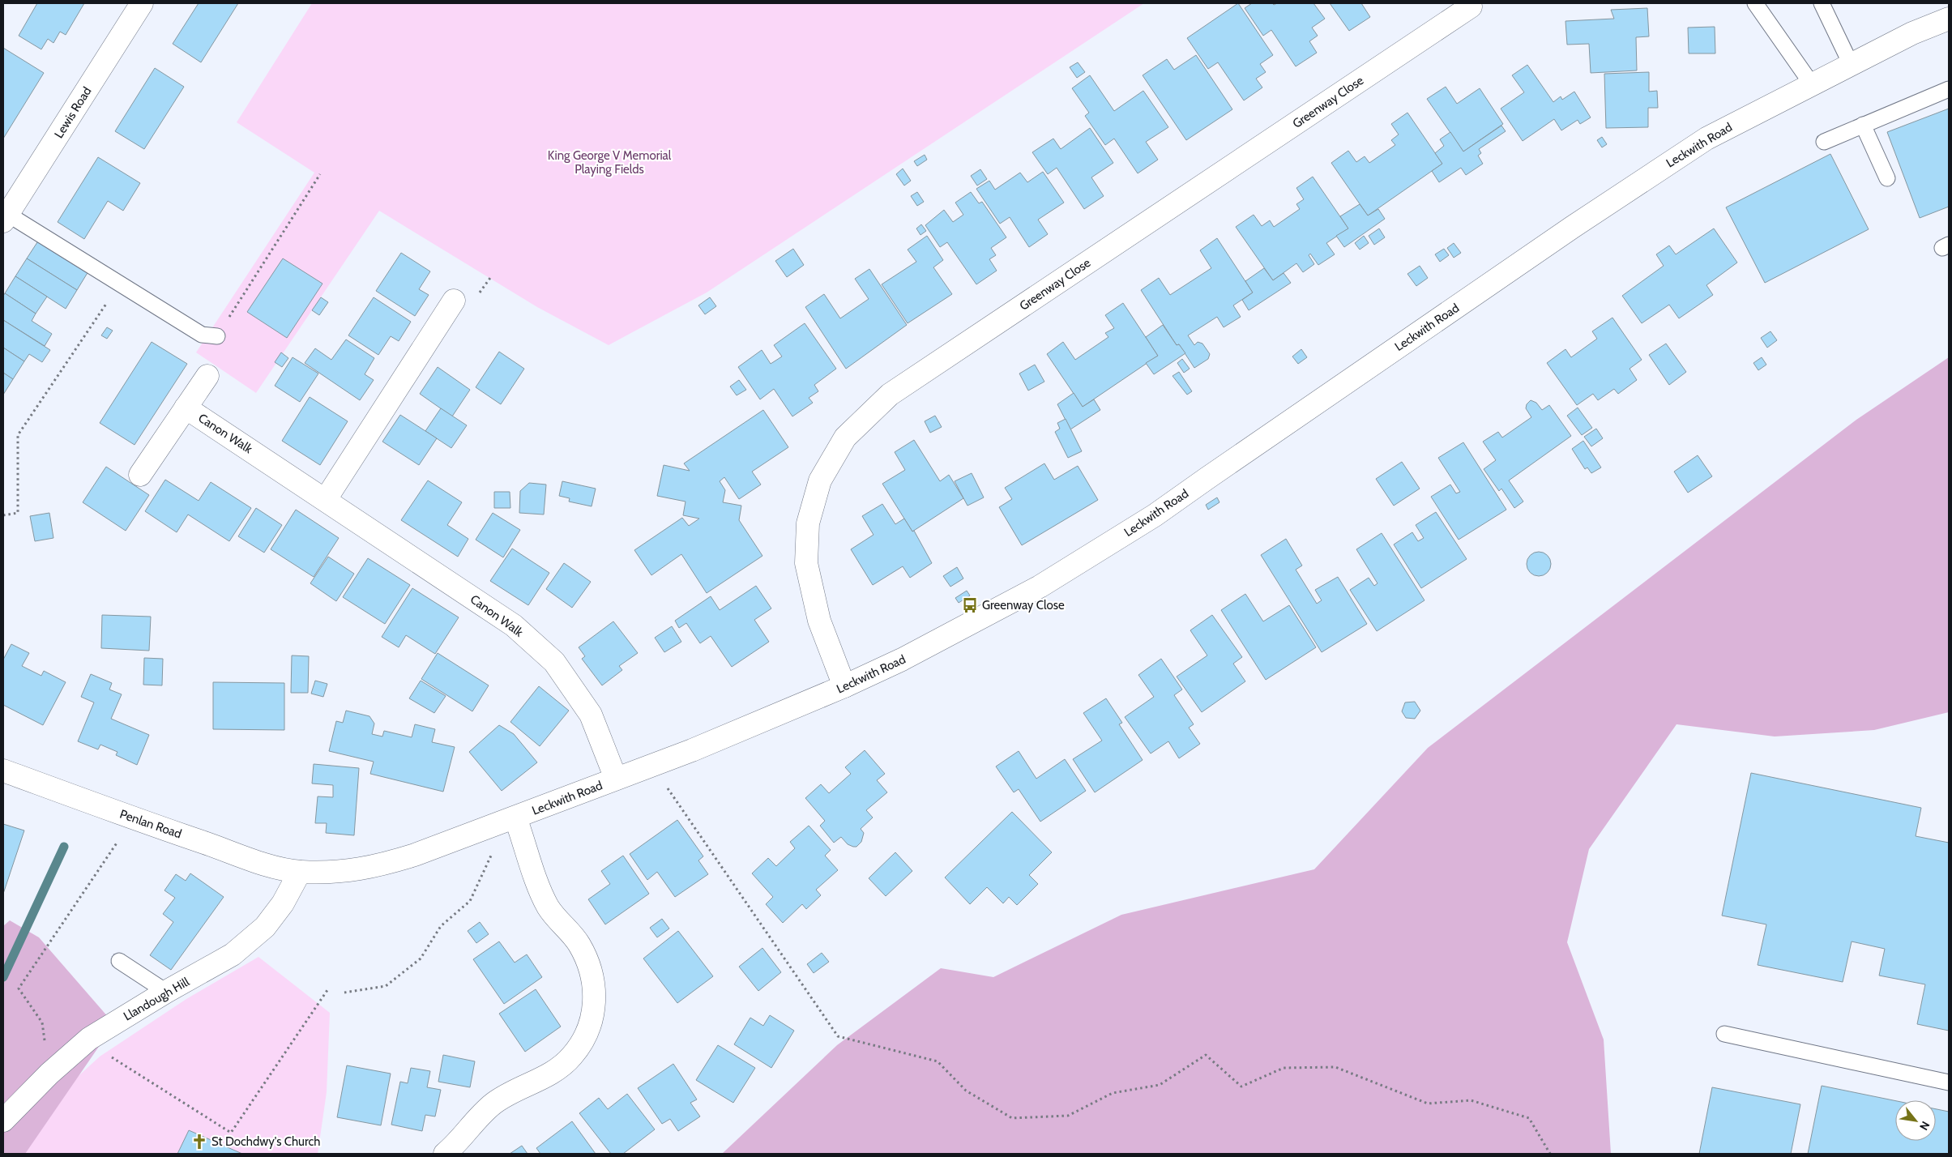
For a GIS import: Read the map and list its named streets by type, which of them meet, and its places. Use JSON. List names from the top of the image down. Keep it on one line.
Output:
{"streets":{"street":["Greenway Close","Lewis Road","Leckwith Road","Canon Walk","Penlan Road","Llandough Hill"]},"crossings":[["Greenway Close","Leckwith Road"],["Leckwith Road","Canon Walk"],["Leckwith Road","Penlan Road"],["Leckwith Road","Llandough Hill"],["Penlan Road","Llandough Hill"]],"parks":["King George V Memorial Playing Fields"],"places":{"bus stop":["Greenway Close"],"church":["St Dochdwy's Church"]},"north":"bottom right"}
